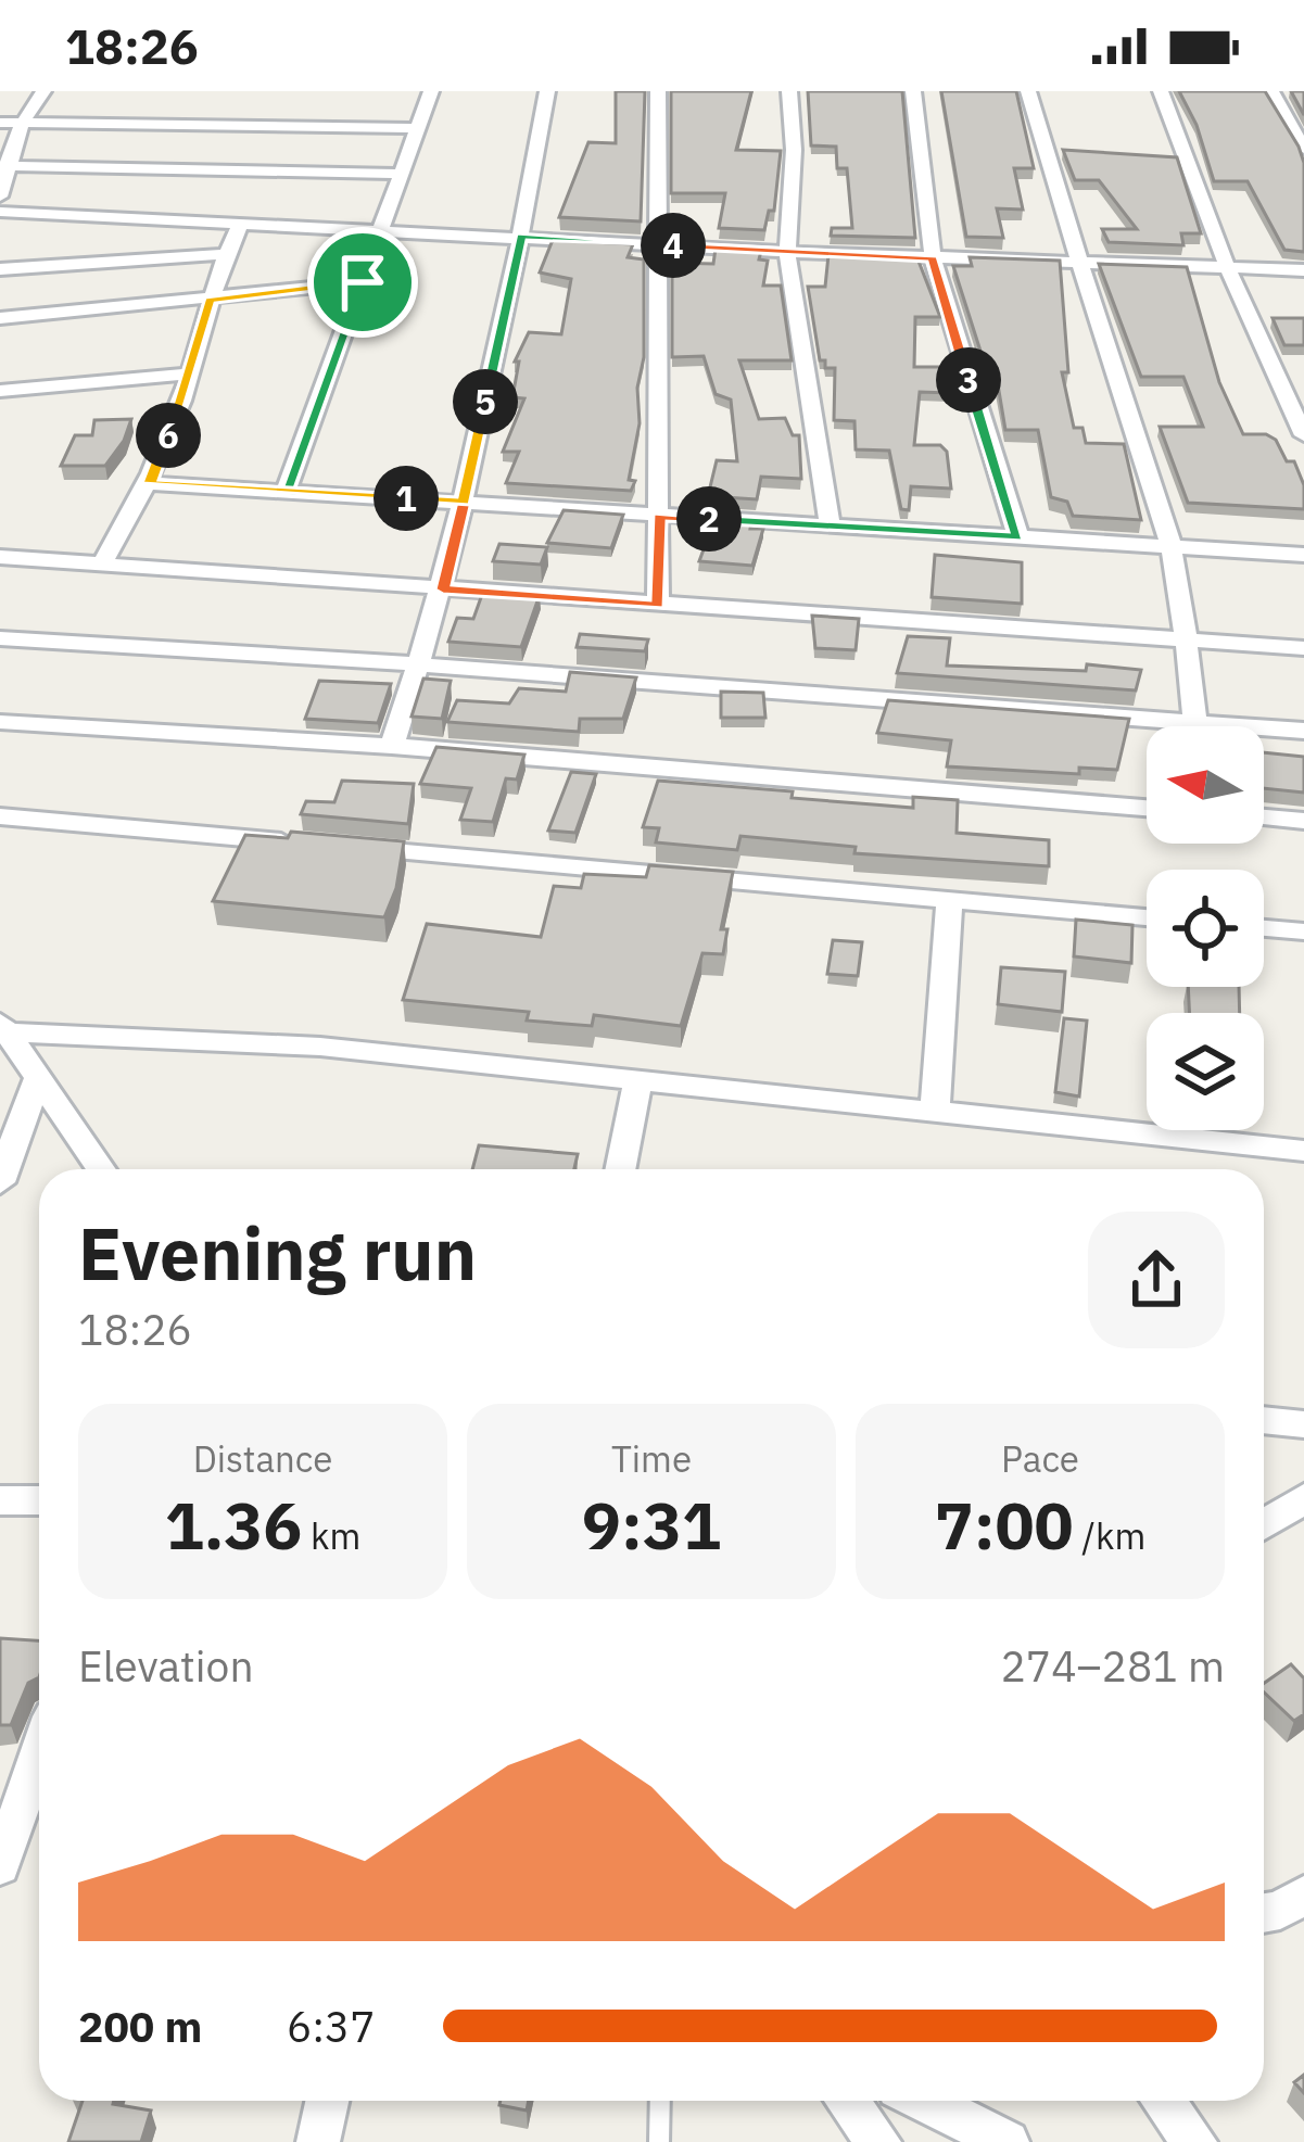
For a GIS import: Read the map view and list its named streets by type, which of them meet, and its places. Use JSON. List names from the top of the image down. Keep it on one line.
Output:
{"north":"left","page":{"status":"18:26","pins":["4","3","5","6","1","2"],"heading":["Evening run","18:26"],"stats":[["Distance","1.36 km"],["Time","9:31"],["Pace","7:00 /km"]],"chart":["Elevation","274–281 m"],"list":[{"name":"200 m","note":"6:37"}]}}
